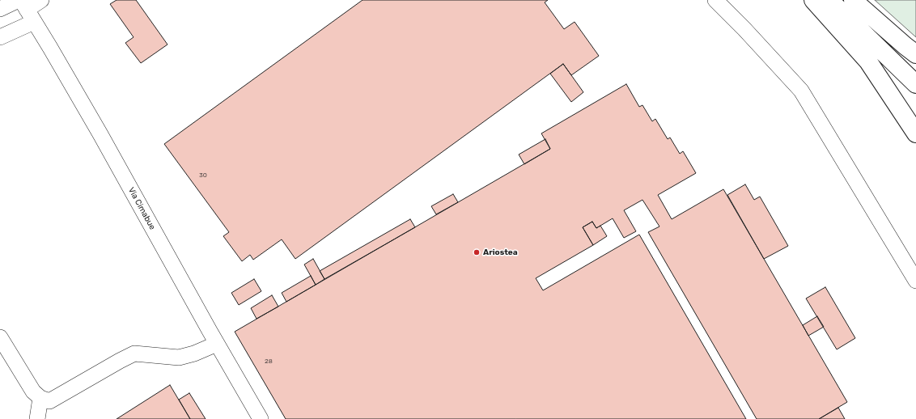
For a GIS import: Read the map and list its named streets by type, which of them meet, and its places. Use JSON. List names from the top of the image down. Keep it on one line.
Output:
{"streets":{"street":["Via Cimabue"]},"places":["Ariostea"],"house_numbers":["30","28"]}
